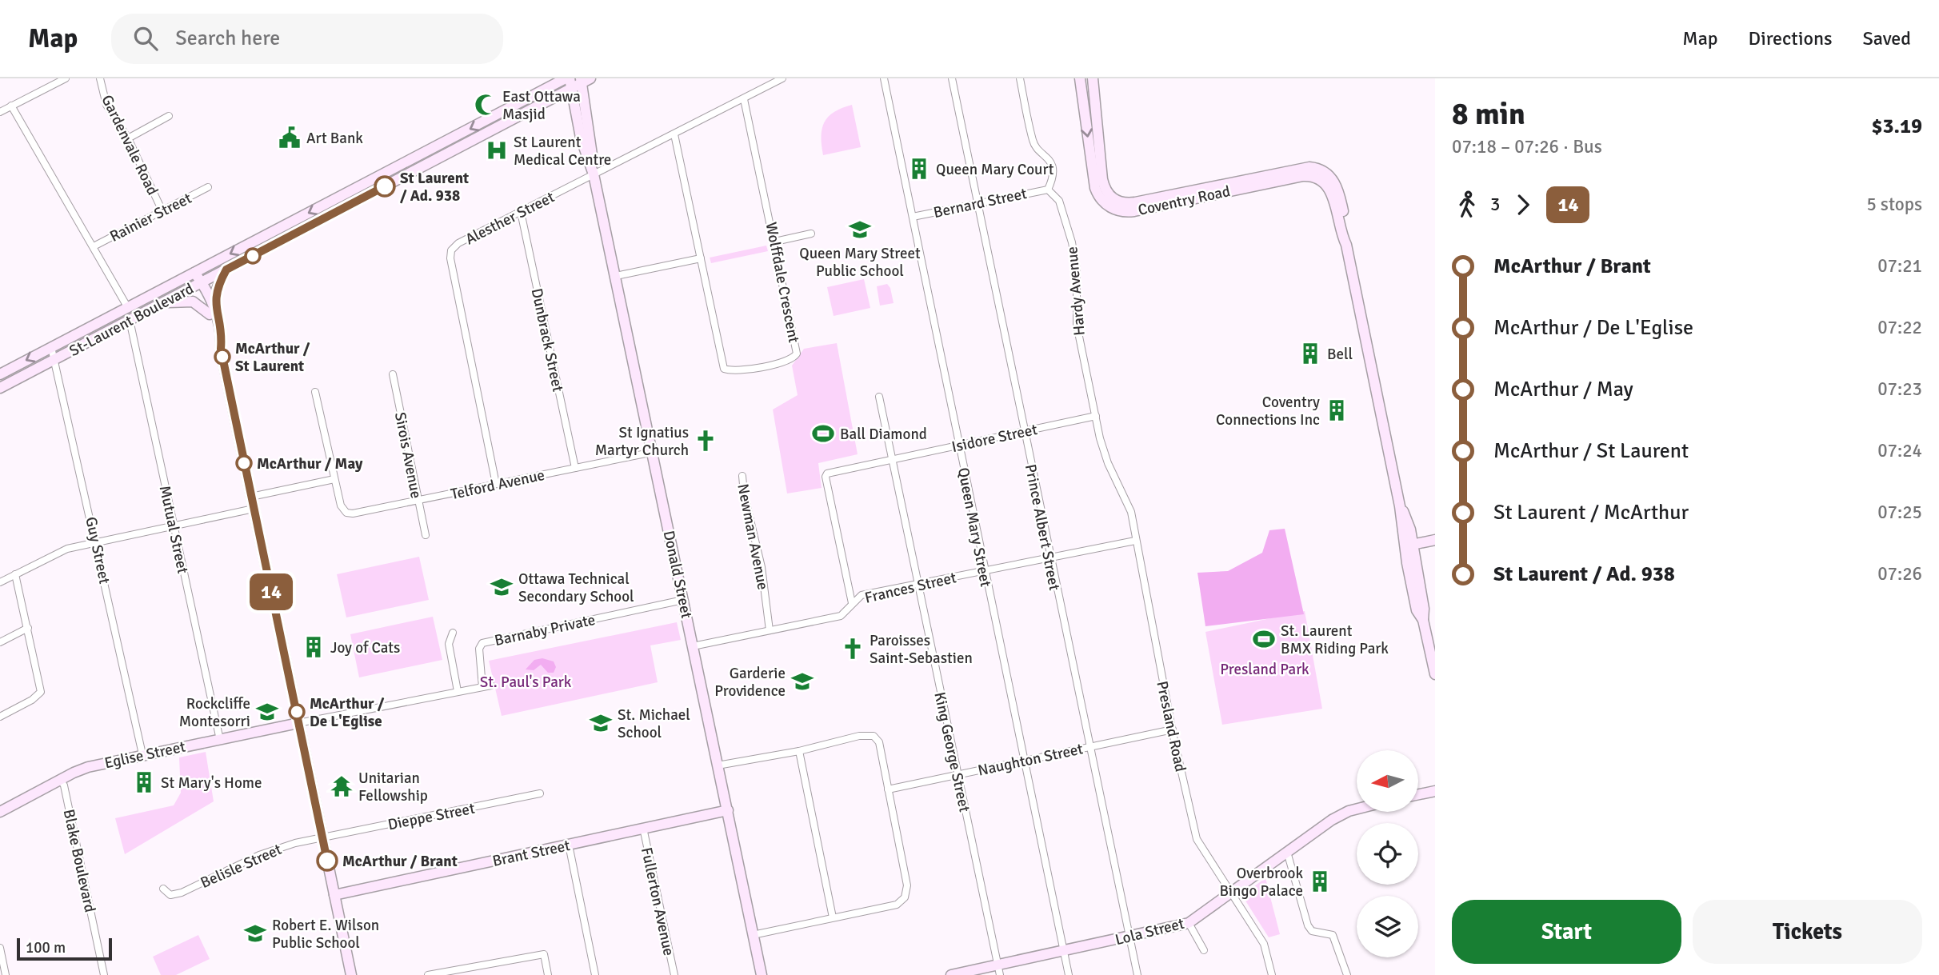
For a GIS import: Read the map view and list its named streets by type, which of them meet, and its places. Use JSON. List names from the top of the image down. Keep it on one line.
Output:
{"streets":{"main road":["Coventry Road","St-Laurent Boulevard","Donald Street","Eglise Street","Brant Street","Lola Street"],"street":["Gardenvale Road","Bernard Street","Rainier Street","Alesther Street","Wolffdale Crescent","Hardy Avenue","Dunbrack Street","Isidore Street","Sirois Avenue","Telford Avenue","Queen Mary Street","Prince Albert Street","Mutual Street","Newman Avenue","Guy Street","Frances Street","Barnaby Private","Presland Road","King George Street","Naughton Street","Dieppe Street","Blake Boulevard","Belisle Street","Fullerton Avenue"]},"crossings":[["Gardenvale Road","Rainier Street"],["Bernard Street","Hardy Avenue"],["Bernard Street","Queen Mary Street"],["Bernard Street","Prince Albert Street"],["Alesther Street","Wolffdale Crescent"],["Alesther Street","Dunbrack Street"],["Alesther Street","Telford Avenue"],["Alesther Street","Donald Street"],["Hardy Avenue","Isidore Street"],["Hardy Avenue","Presland Road"],["St-Laurent Boulevard","Mutual Street"],["St-Laurent Boulevard","Guy Street"],["St-Laurent Boulevard","Donald Street"],["Dunbrack Street","Telford Avenue"],["Isidore Street","Queen Mary Street"],["Isidore Street","Prince Albert Street"],["Isidore Street","Frances Street"],["Isidore Street","King George Street"],["Sirois Avenue","Telford Avenue"],["Telford Avenue","Donald Street"],["Queen Mary Street","Frances Street"],["Queen Mary Street","Naughton Street"],["Queen Mary Street","Lola Street"],["Prince Albert Street","Frances Street"],["Prince Albert Street","Naughton Street"],["Prince Albert Street","Lola Street"],["Mutual Street","Eglise Street"],["Newman Avenue","Frances Street"],["Guy Street","Eglise Street"],["Donald Street","Frances Street"],["Donald Street","Barnaby Private"],["Donald Street","Brant Street"],["Frances Street","Presland Road"],["Frances Street","King George Street"],["Presland Road","Naughton Street"],["Presland Road","Lola Street"],["King George Street","Naughton Street"],["King George Street","Lola Street"],["Eglise Street","Blake Boulevard"],["Dieppe Street","Belisle Street"],["Brant Street","Fullerton Avenue"]],"parks":["Presland Park","St. Paul's Park"],"places":{"mosque":["East Ottawa Masjid"],"public building":["Art Bank"],"hospital":["St Laurent Medical Centre"],"building":["Queen Mary Court","Bell","Coventry Connections Inc","Joy of Cats","St Mary's Home","Overbrook Bingo Palace"],"other":["St Laurent / Ad. 938","McArthur / St Laurent","McArthur / May","McArthur / De L'Eglise","McArthur / Brant"],"school or university":["Queen Mary Street Public School","Ottawa Technical Secondary School","Garderie Providence","Rockcliffe Montesorri","St. Michael School","Robert E. Wilson Public School"],"sports":["Ball Diamond","St. Laurent BMX Riding Park"],"church":["St Ignatius Martyr Church","Paroisses Saint-Sebastien"],"temple":["Unitarian Fellowship"]},"lines":["bus line 14"],"scale_bar":"100 m","north":"left","page":{"header":"Map","search":"Search here","nav":["Map","Directions","Saved"],"on_map":"14","heading":["8 min","07:18 – 07:26 · Bus","$3.19"],"legs":["3","14","5 stops"],"list":[{"name":"McArthur / Brant","value":"07:21"},{"name":"McArthur / De L'Eglise","value":"07:22"},{"name":"McArthur / May","value":"07:23"},{"name":"McArthur / St Laurent","value":"07:24"},{"name":"St Laurent / McArthur","value":"07:25"},{"name":"St Laurent / Ad. 938","value":"07:26"}],"buttons":["Start","Tickets"],"scale":"100 m"}}
